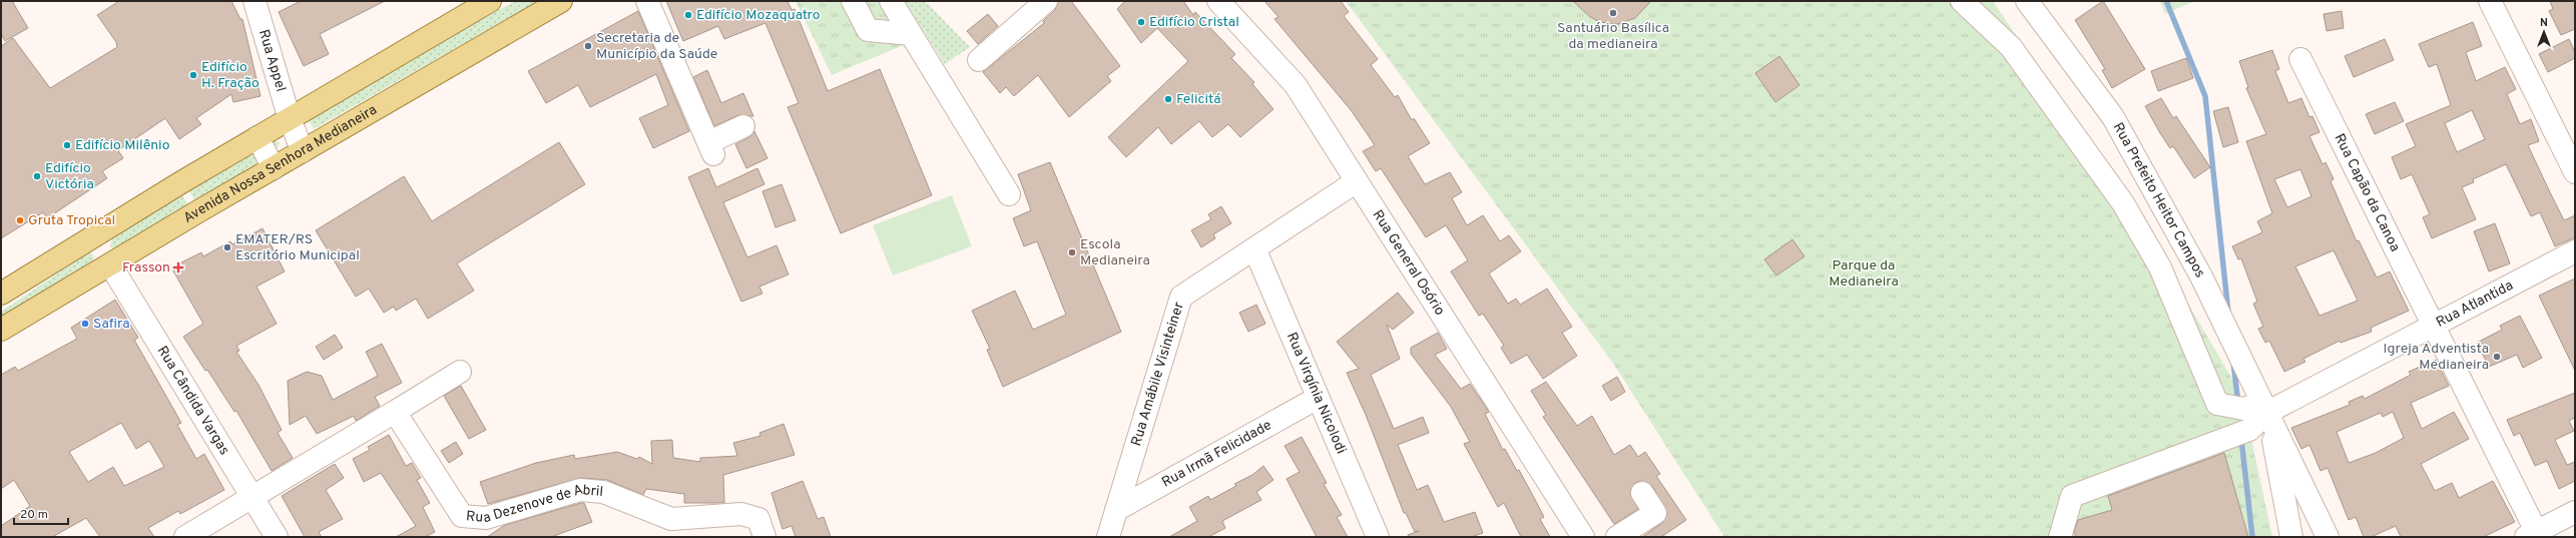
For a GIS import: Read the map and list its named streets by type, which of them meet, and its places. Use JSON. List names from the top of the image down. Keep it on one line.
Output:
{"streets":{"main road":["Avenida Nossa Senhora Medianeira"],"street":["Rua Appel","Rua Capão da Canoa","Rua Prefeito Heitor Campos","Rua General Osório","Rua Atlantida","Rua Amábile Visinteiner","Rua Virgínia Nicolodi","Rua Cândida Vargas","Rua Irmã Felicidade","Rua Dezenove de Abril"]},"crossings":[["Rua Appel","Avenida Nossa Senhora Medianeira"],["Avenida Nossa Senhora Medianeira","Rua Cândida Vargas"],["Rua Capão da Canoa","Rua Atlantida"],["Rua Prefeito Heitor Campos","Rua Atlantida"],["Rua General Osório","Rua Amábile Visinteiner"],["Rua Amábile Visinteiner","Rua Virgínia Nicolodi"],["Rua Amábile Visinteiner","Rua Irmã Felicidade"],["Rua Virgínia Nicolodi","Rua Irmã Felicidade"]],"parks":["Parque da Medianeira"],"places":{"other":["Santuário Basílica da medianeira","Edifício Mozaquatro","Edifício Cristal","Secretaria de Município da Saúde","Edifício H. Fração","Felicitá","Edifício Milênio","Edifício Victória","Gruta Tropical","EMATER/RS Escritório Municipal","Escola Medianeira","Safira","Igreja Adventista Medianeira"],"health":["Frasson"]},"scale_bar":"20 m","north":"top"}
